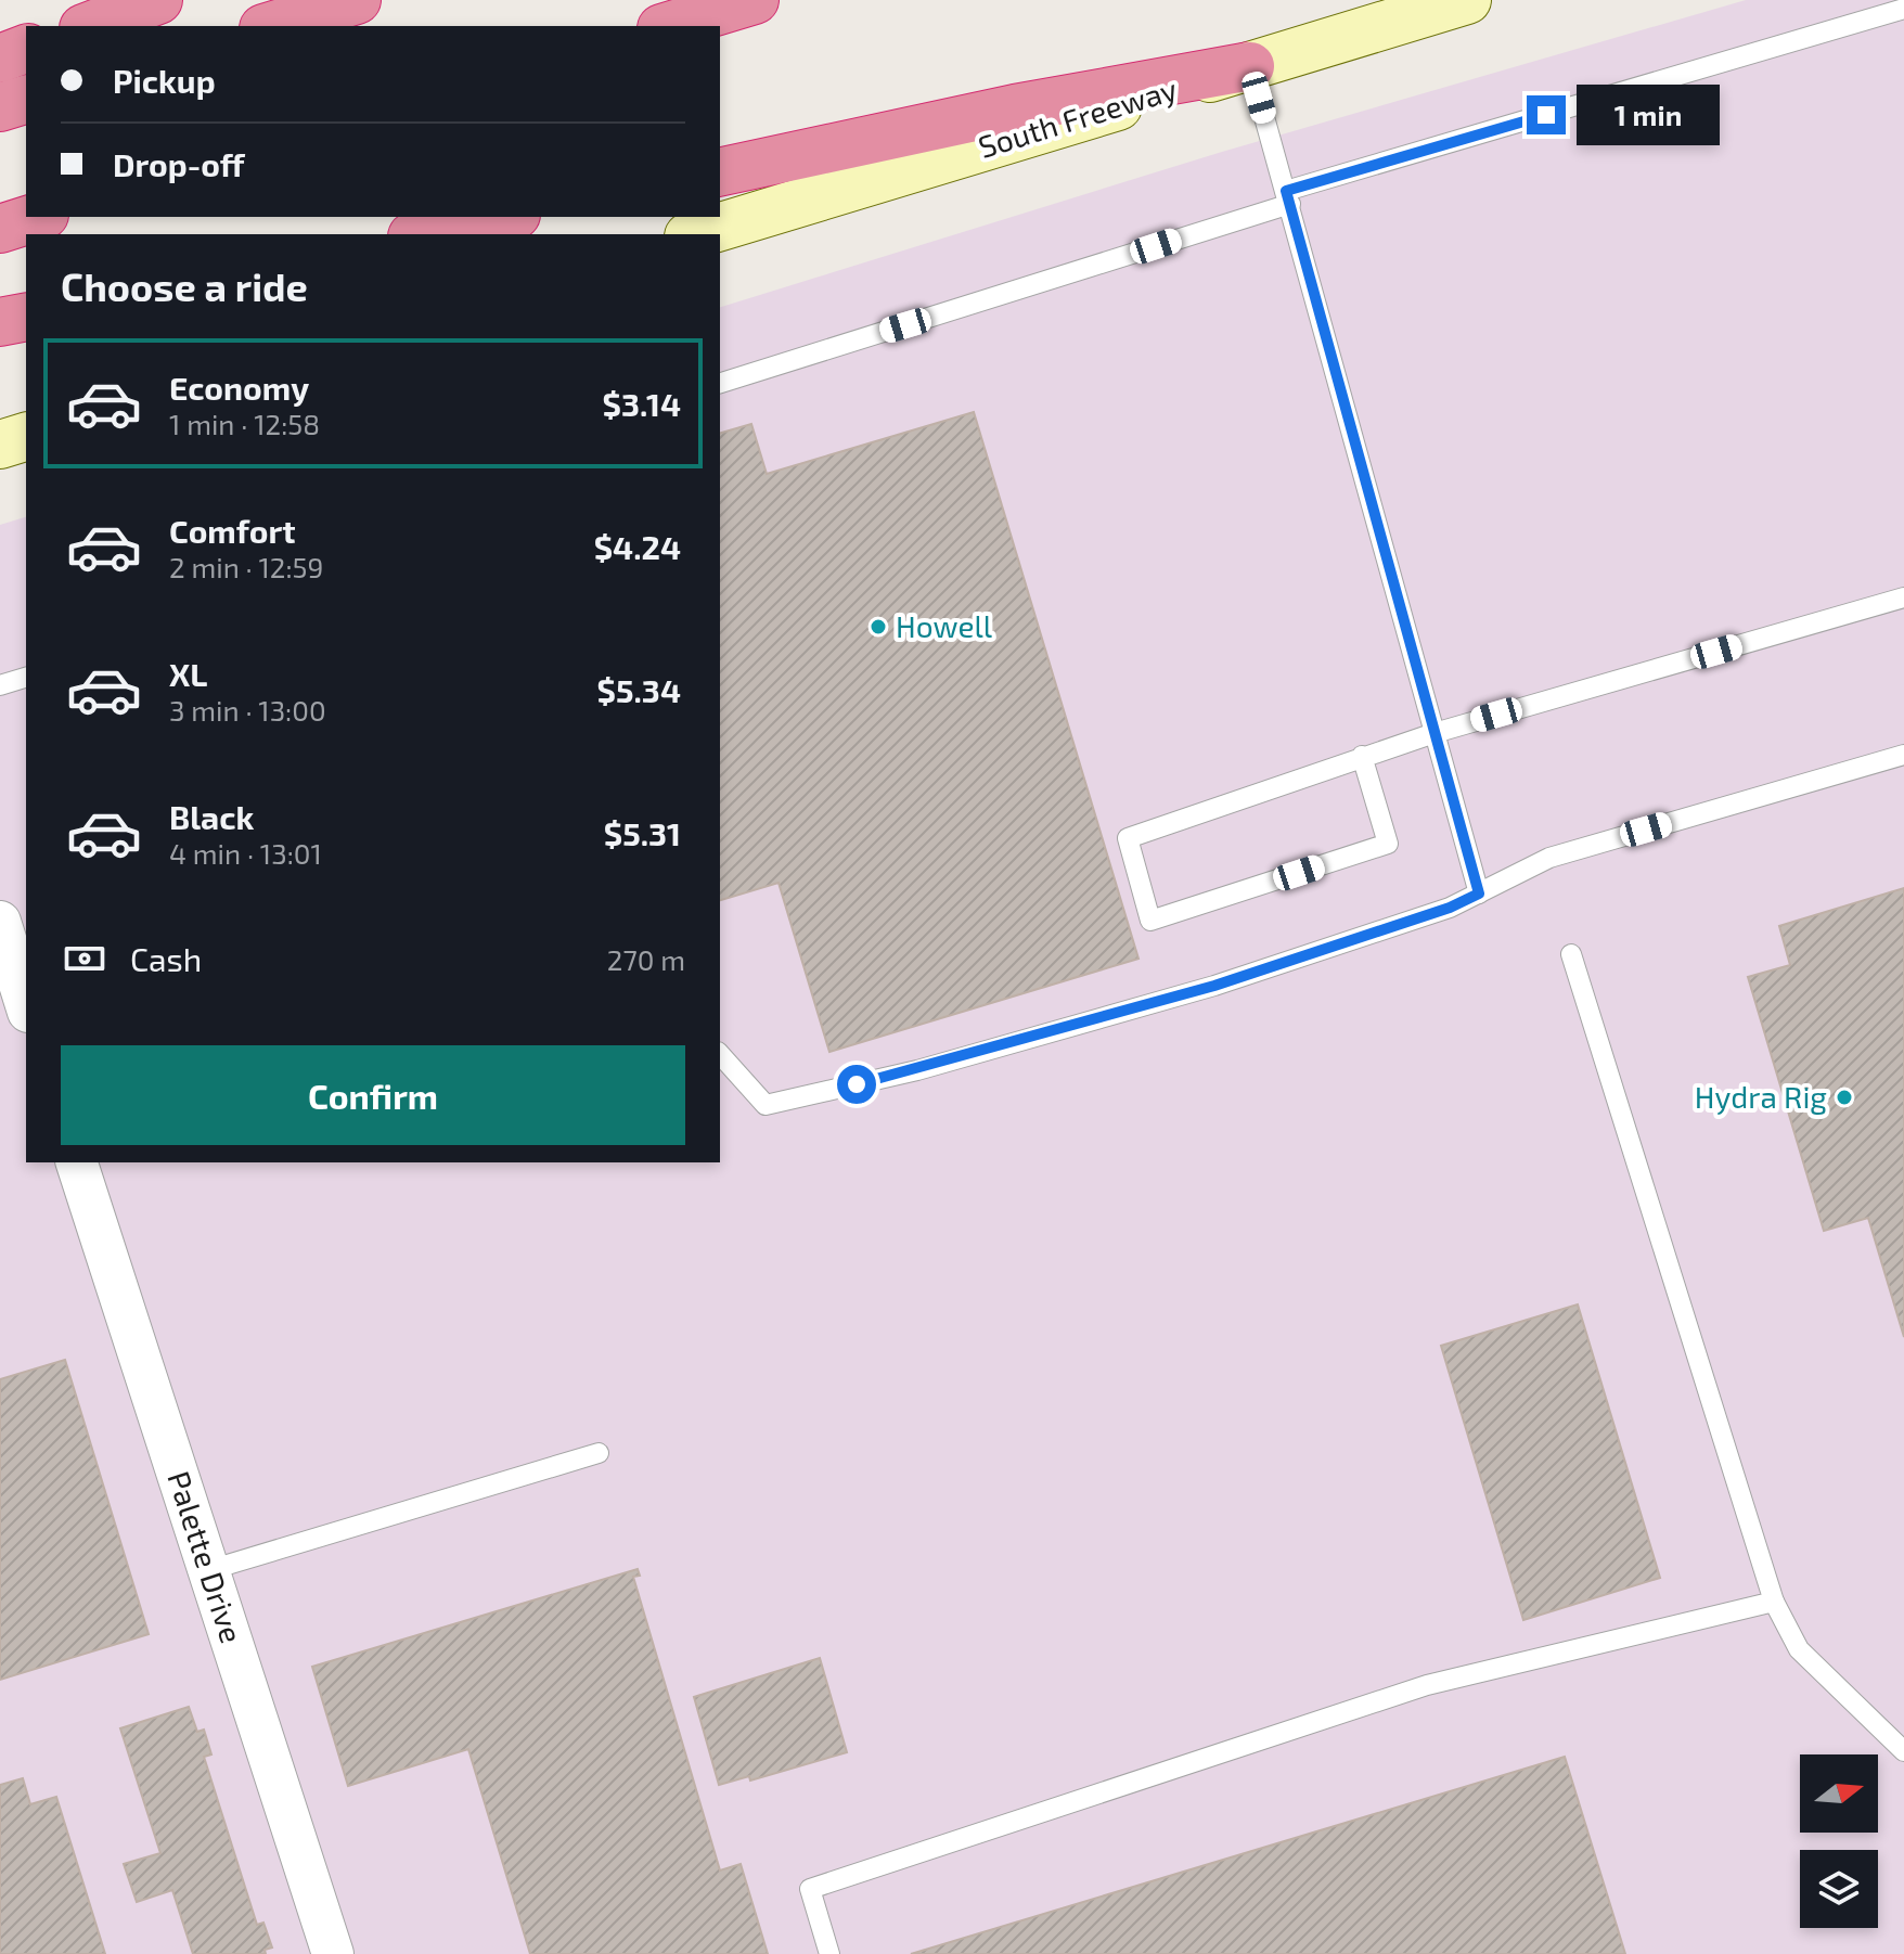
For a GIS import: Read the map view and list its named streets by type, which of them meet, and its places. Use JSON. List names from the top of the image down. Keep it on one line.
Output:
{"streets":{"main road":["South Freeway"],"street":["Palette Drive"]},"places":["Howell","Hydra Rig"],"north":"right","page":{"banner":["Pickup","Drop-off"],"bubble":"1 min","heading":"Choose a ride","list":[{"name":"Economy","note":"1 min · 12:58","value":"$3.14"},{"name":"Comfort","note":"2 min · 12:59","value":"$4.24"},{"name":"XL","note":"3 min · 13:00","value":"$5.34"},{"name":"Black","note":"4 min · 13:01","value":"$5.31"}],"pay":["Cash","270 m"],"buttons":"Confirm"}}
